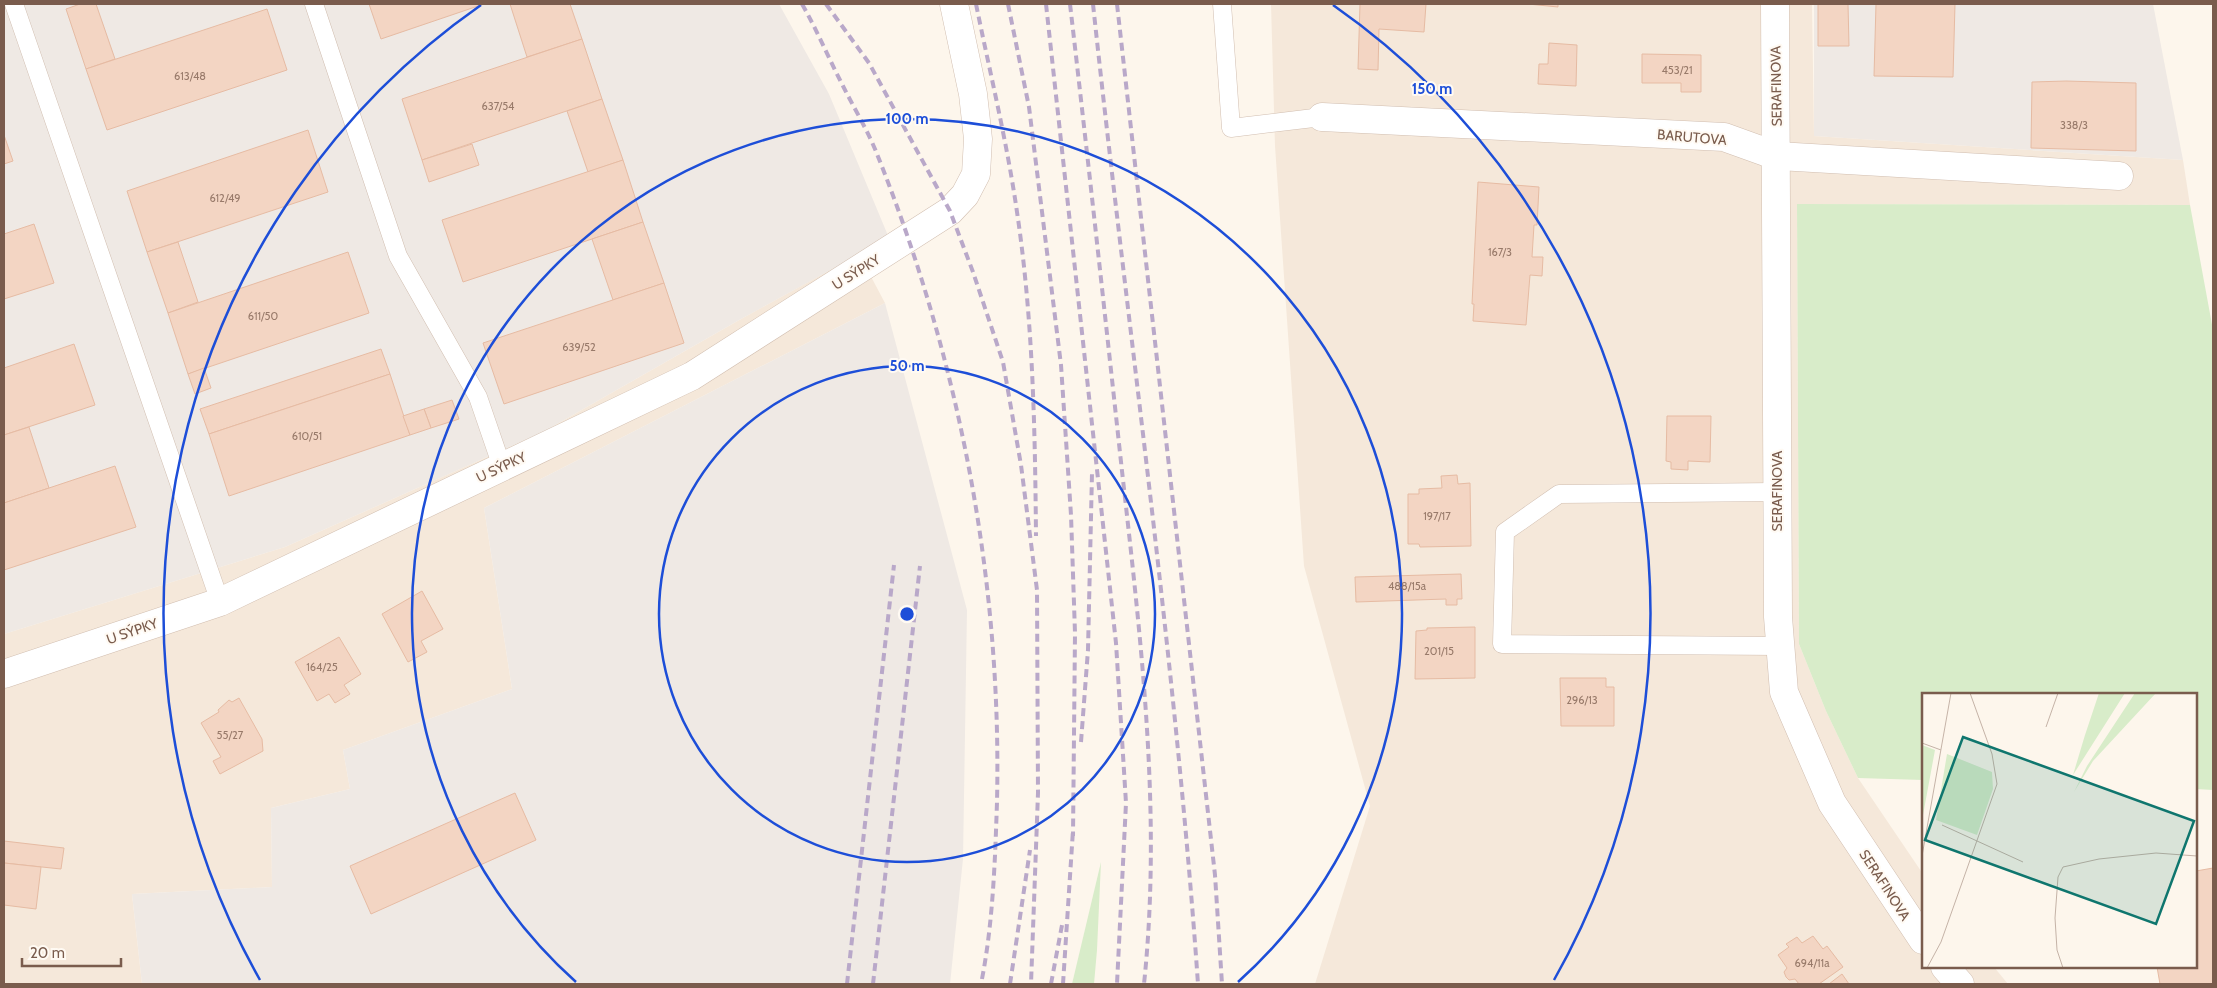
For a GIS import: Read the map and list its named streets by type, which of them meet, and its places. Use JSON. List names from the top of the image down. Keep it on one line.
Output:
{"streets":{"street":["SERAFINOVA","BARUTOVA","U SÝPKY"]},"crossings":[["SERAFINOVA","BARUTOVA"]],"house_numbers":["453/21","613/48","637/54","338/3","612/49","167/3","611/50","639/52","610/51","197/17","488/15a","201/15","164/25","296/13","55/27","694/11a"],"scale_bar":"20 m","rings":["150 m","100 m","50 m"]}
